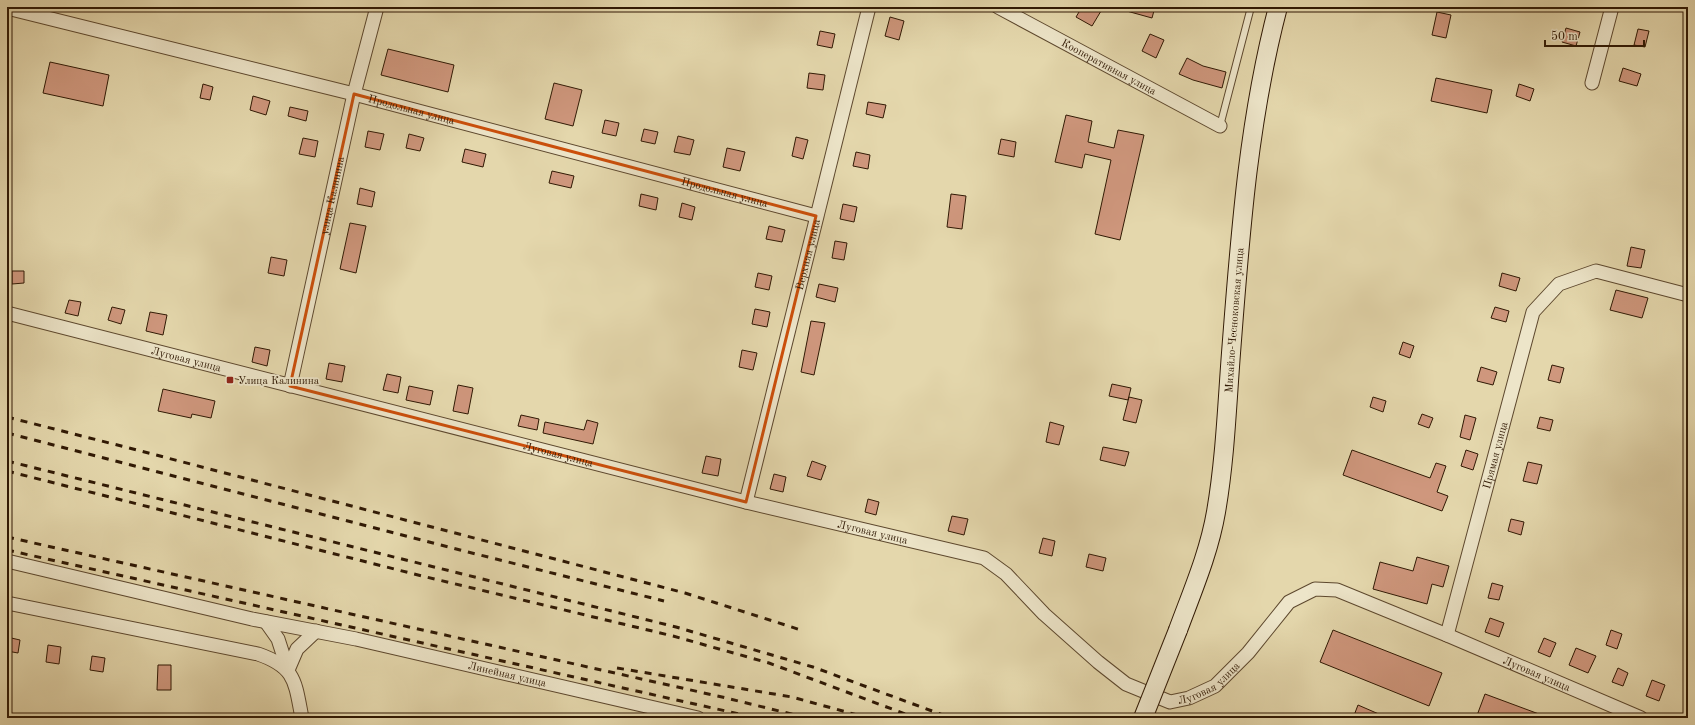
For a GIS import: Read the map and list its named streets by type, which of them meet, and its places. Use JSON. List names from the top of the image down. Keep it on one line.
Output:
{"streets":{"street":["Кооперативная улица","Продольная улица","улица Калинина","Верхняя улица","Михайло-Чесноковская улица","Луговая улица","Прямая улица","Линейная улица"]},"crossings":[["Продольная улица","улица Калинина"],["Продольная улица","Верхняя улица"],["улица Калинина","Луговая улица"],["Верхняя улица","Луговая улица"],["Луговая улица","Прямая улица"]],"places":{"transit":["Улица Калинина"]},"scale_bar":"50 m"}
